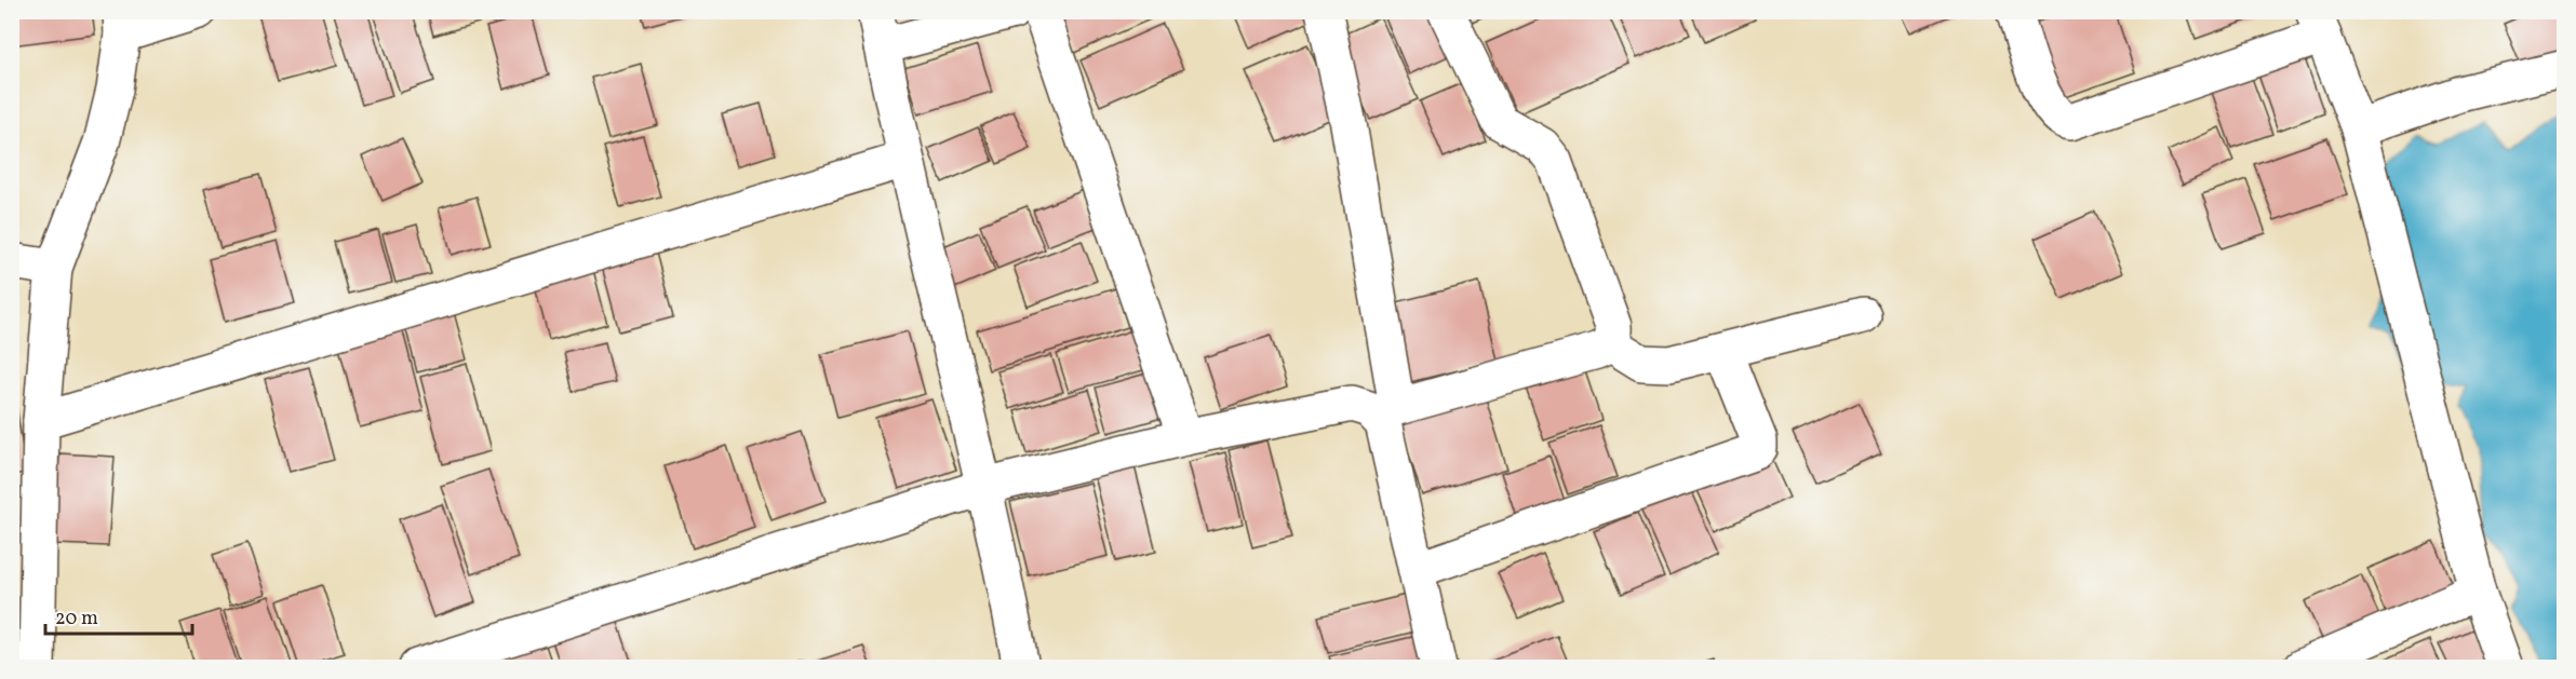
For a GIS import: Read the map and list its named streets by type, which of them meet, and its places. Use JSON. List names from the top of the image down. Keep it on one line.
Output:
{"scale_bar":"20 m"}
